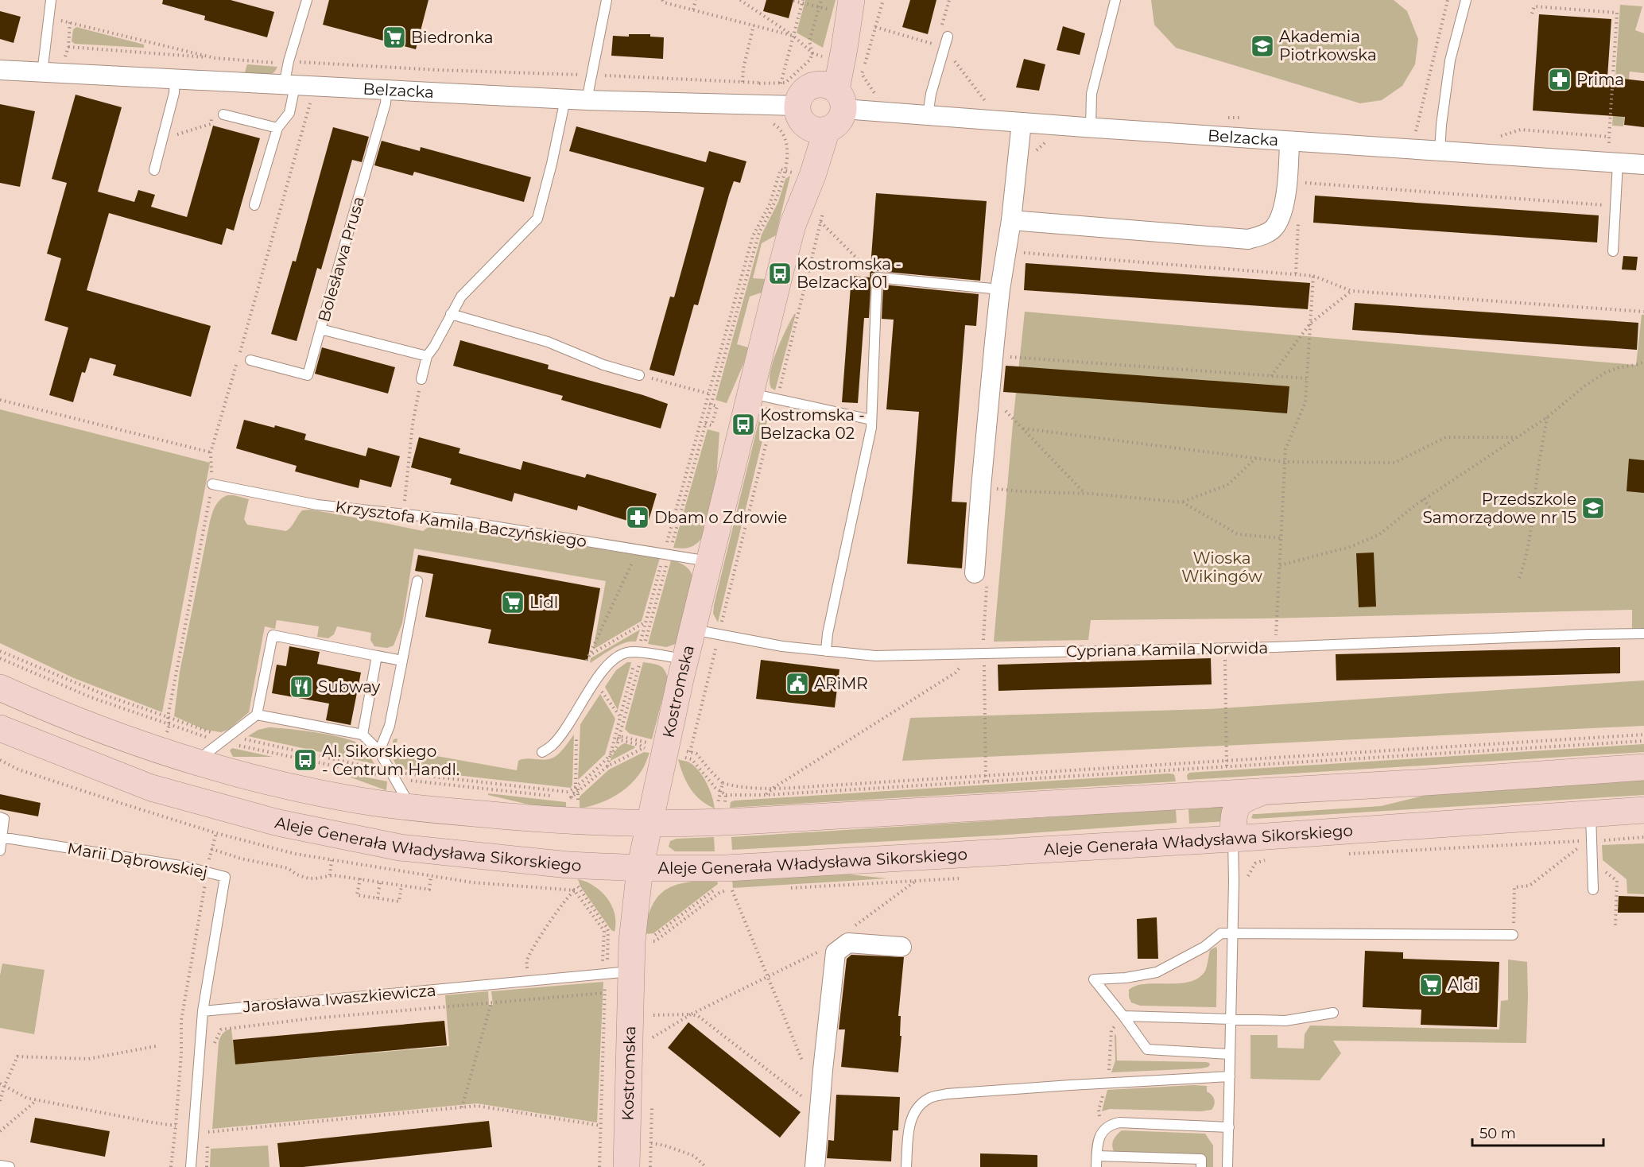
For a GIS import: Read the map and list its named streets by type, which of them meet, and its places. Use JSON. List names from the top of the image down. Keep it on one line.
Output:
{"streets":{"main road":["Kostromska","Aleje Generała Władysława Sikorskiego"],"street":["Belzacka"],"lane":["Bolesława Prusa","Krzysztofa Kamila Baczyńskiego","Cypriana Kamila Norwida","Marii Dąbrowskiej","Jarosława Iwaszkiewicza"]},"crossings":[["Belzacka","Bolesława Prusa"],["Belzacka","Kostromska"],["Krzysztofa Kamila Baczyńskiego","Kostromska"],["Cypriana Kamila Norwida","Kostromska"],["Kostromska","Aleje Generała Władysława Sikorskiego"],["Kostromska","Jarosława Iwaszkiewicza"],["Marii Dąbrowskiej","Jarosława Iwaszkiewicza"]],"parks":["Wioska Wikingów"],"places":{"supermarket":["Biedronka","Lidl","Aldi"],"school or university":["Akademia Piotrkowska","Przedszkole Samorządowe nr 15"],"pharmacy":["Prima","Dbam o Zdrowie"],"bus stop":["Kostromska - Belzacka 01","Kostromska - Belzacka 02","Al. Sikorskiego - Centrum Handl."],"public building":["ARiMR"],"restaurant":["Subway"]},"scale_bar":"50 m"}
